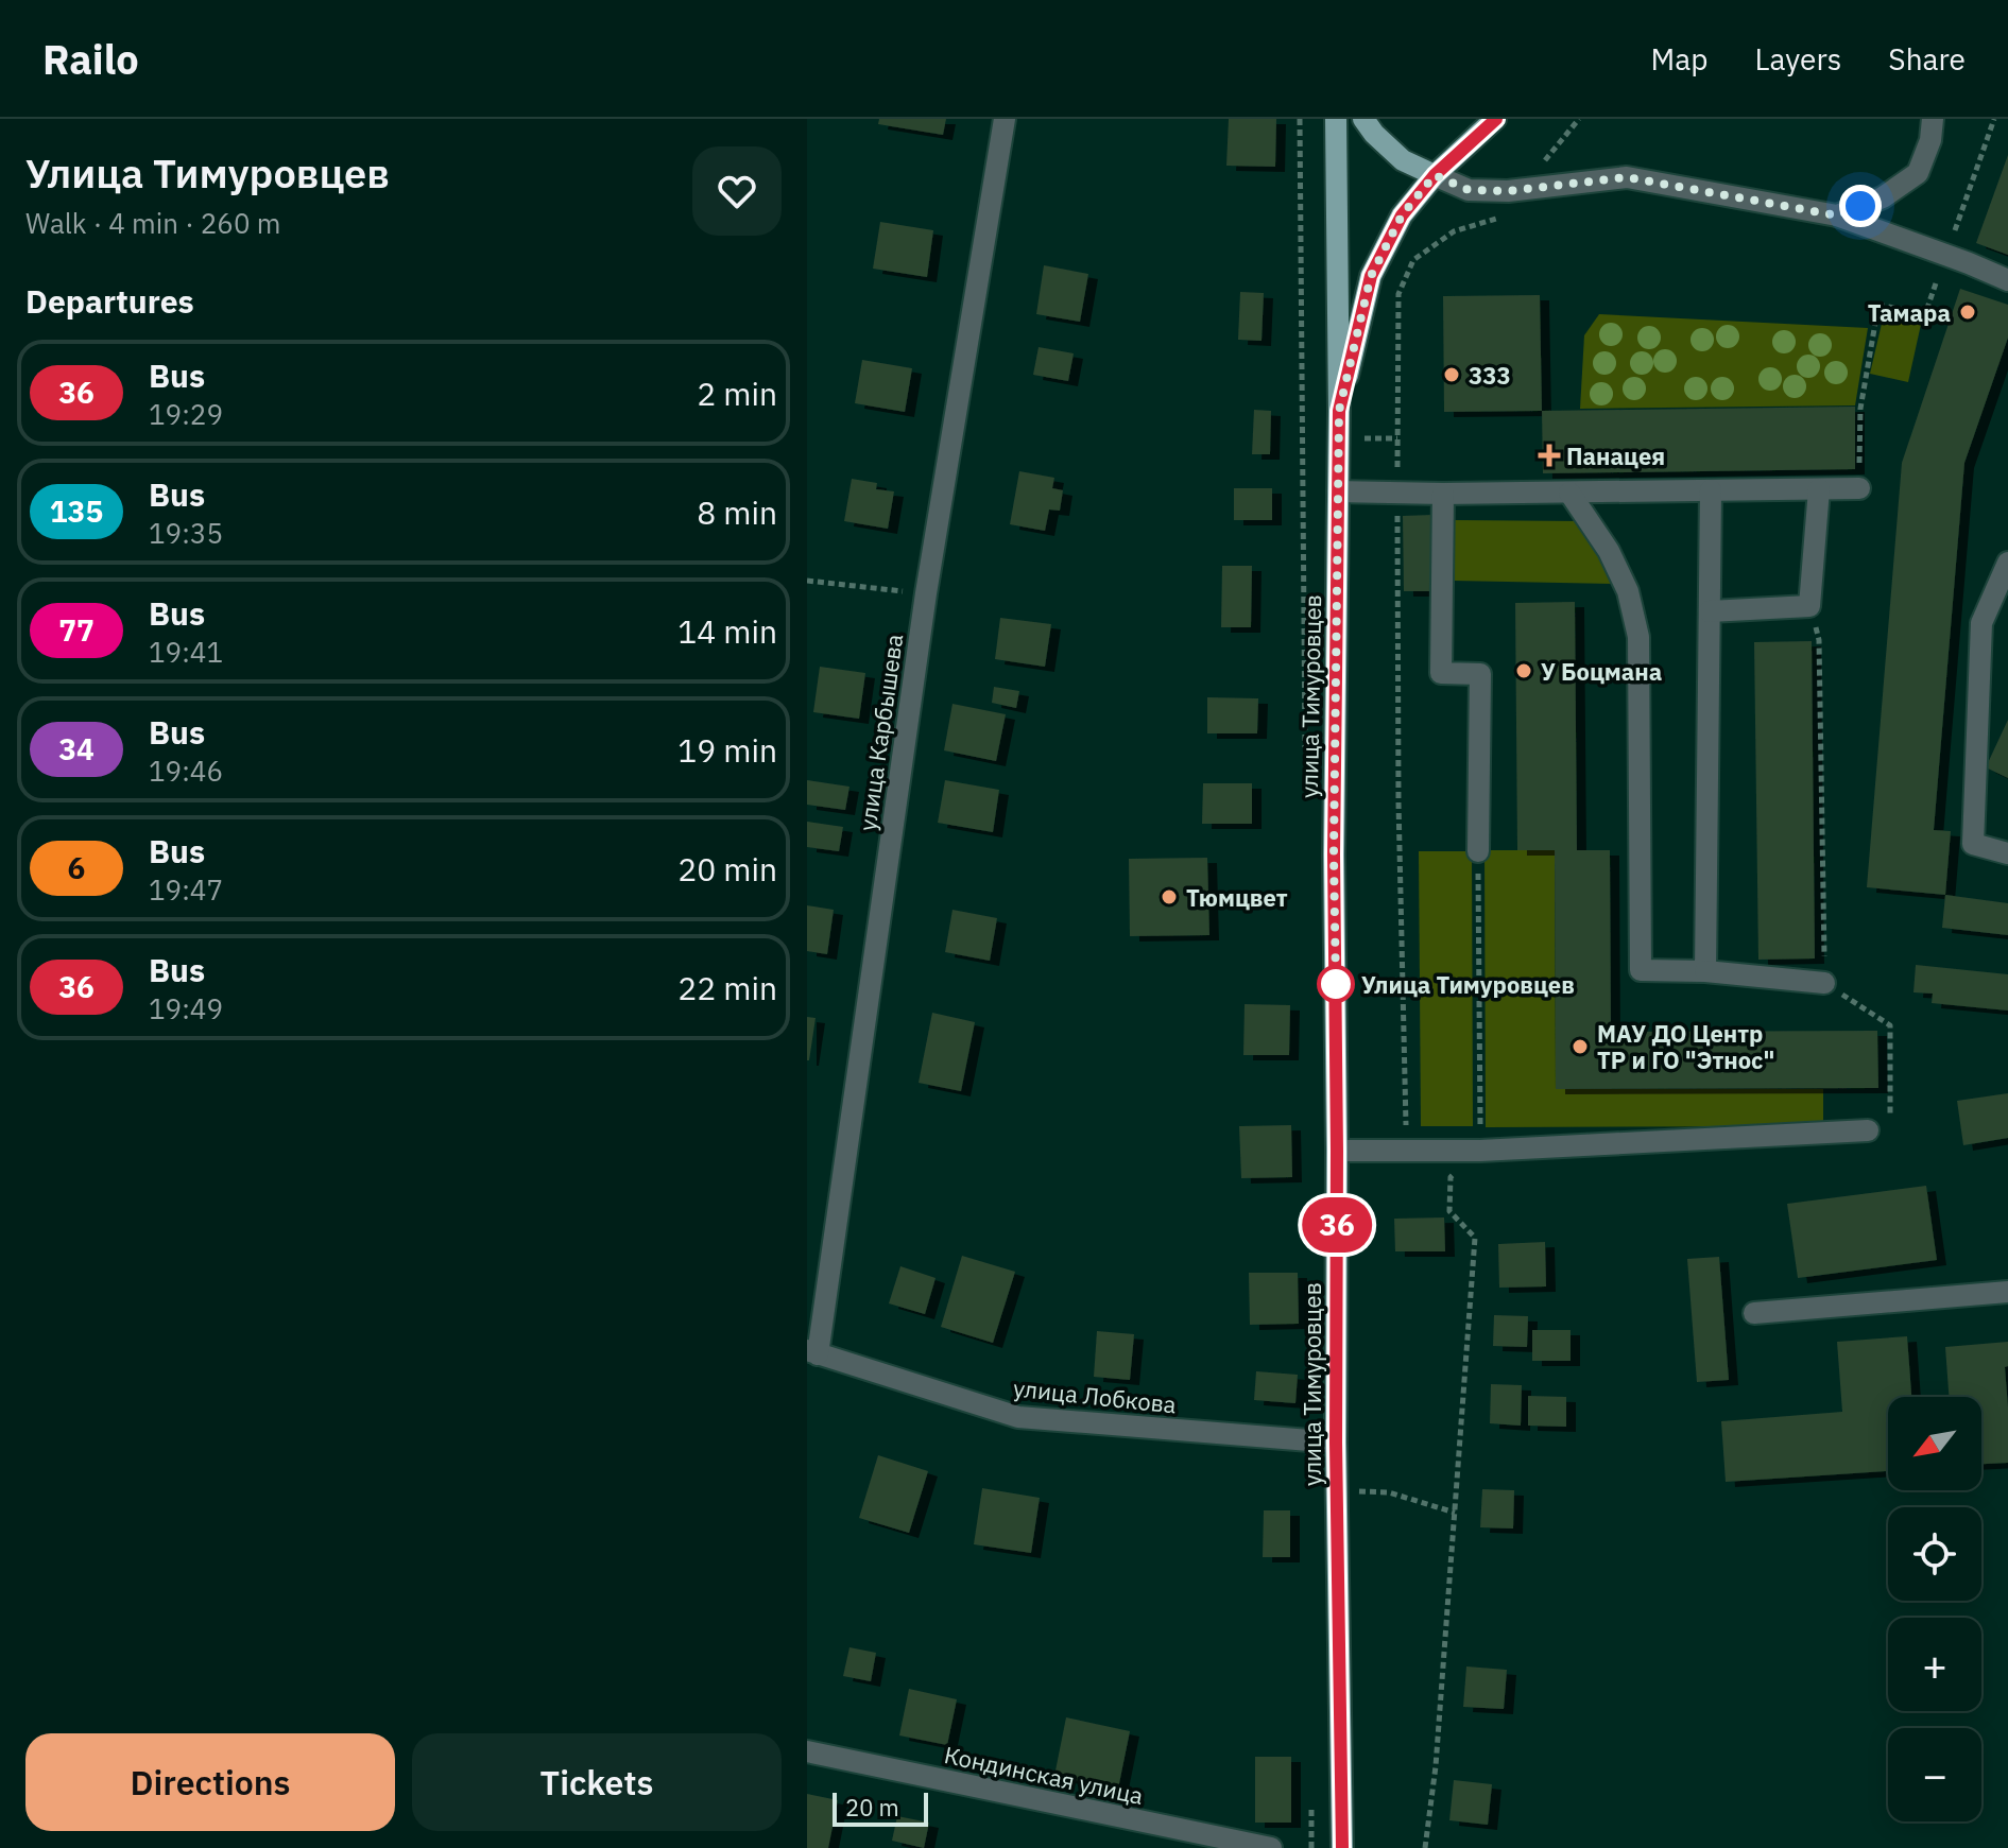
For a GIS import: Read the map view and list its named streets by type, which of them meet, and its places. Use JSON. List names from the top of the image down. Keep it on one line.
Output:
{"streets":{"main road":["улица Тимуровцев"],"street":["улица Карбышева","улица Лобкова","Кондинская улица"]},"crossings":[["улица Тимуровцев","улица Лобкова"],["улица Карбышева","улица Лобкова"]],"places":{"other":["Тамара","333","У Боцмана","Тюмцвет","Улица Тимуровцев","МАУ ДО Центр ТР и ГО \"Этнос\""],"health":["Панацея"]},"lines":["bus line 36"],"scale_bar":"20 m","north":"bottom left","page":{"header":"Railo","nav":["Map","Layers","Share"],"heading":[["Улица Тимуровцев","Walk · 4 min · 260 m"],"Departures"],"on_map":"36","list":[{"mark":"36","name":"Bus","note":"19:29","value":"2 min"},{"mark":"135","name":"Bus","note":"19:35","value":"8 min"},{"mark":"77","name":"Bus","note":"19:41","value":"14 min"},{"mark":"34","name":"Bus","note":"19:46","value":"19 min"},{"mark":"6","name":"Bus","note":"19:47","value":"20 min"},{"mark":"36","name":"Bus","note":"19:49","value":"22 min"}],"map_buttons":["+","−"],"buttons":["Directions","Tickets"],"scale":"20 m"}}
